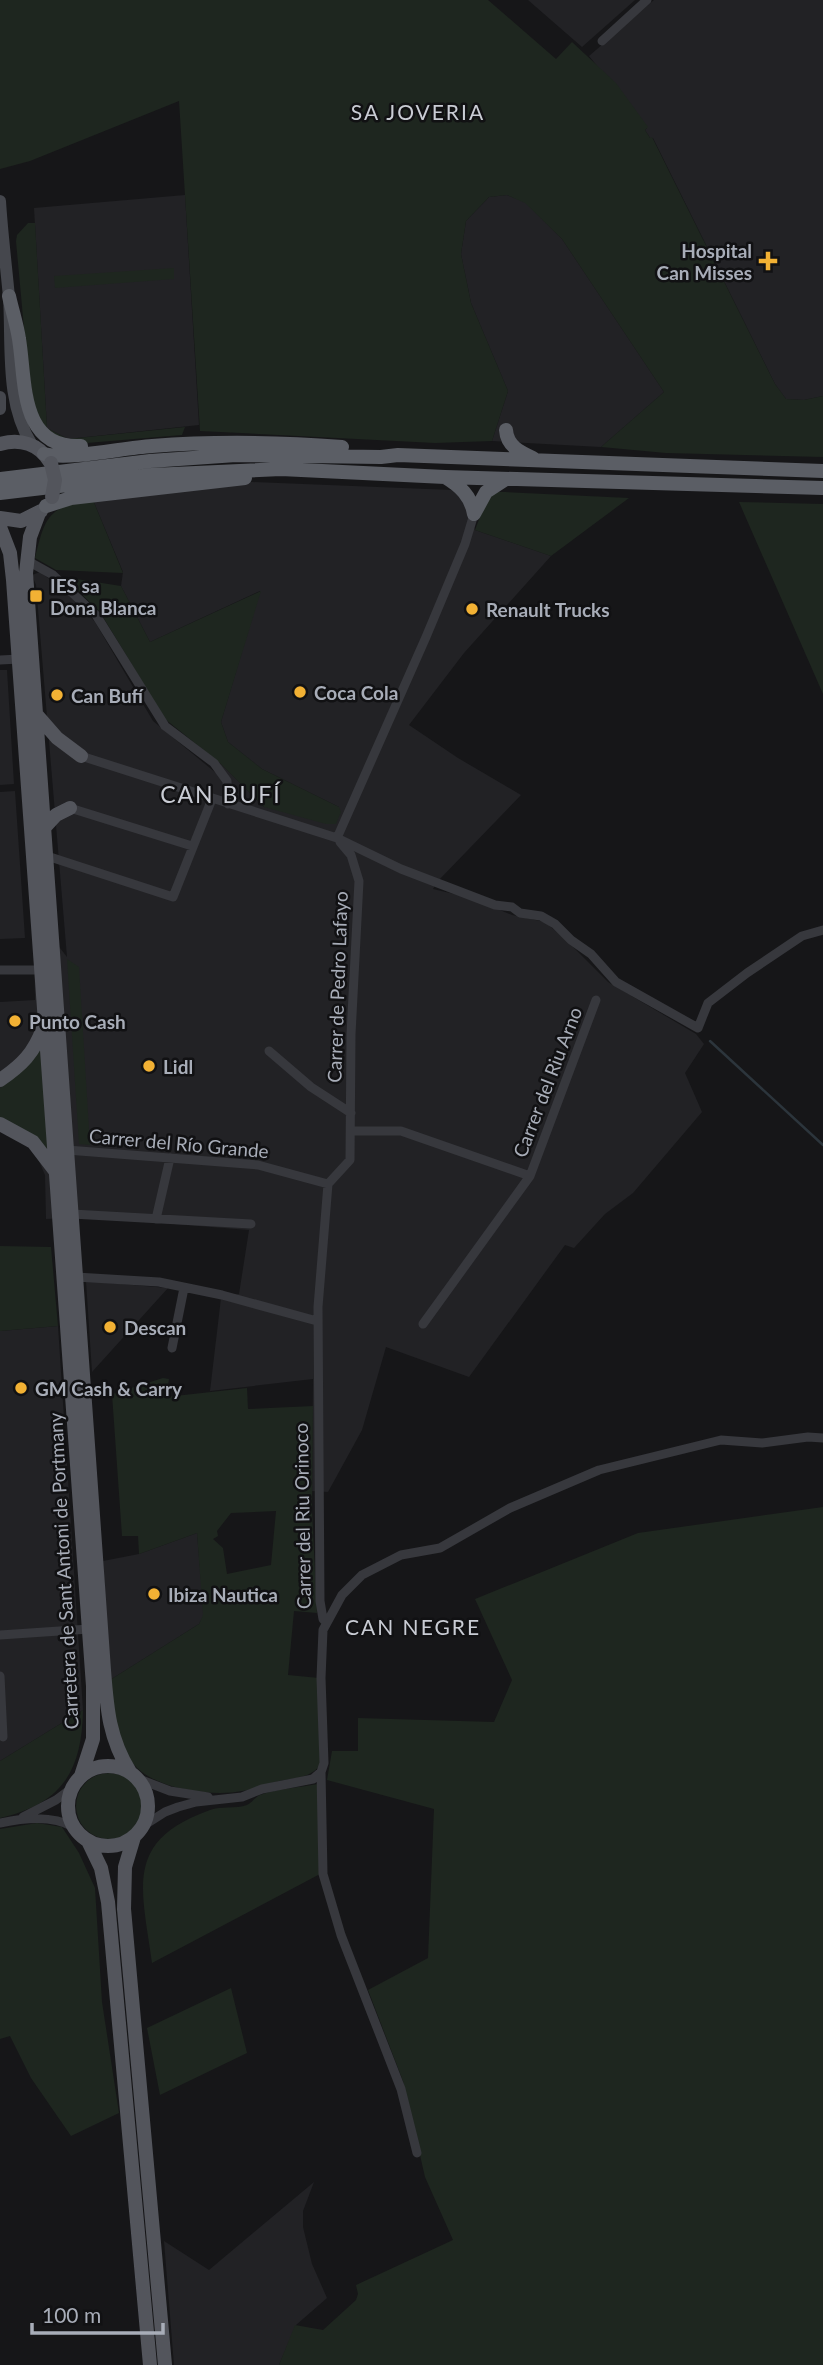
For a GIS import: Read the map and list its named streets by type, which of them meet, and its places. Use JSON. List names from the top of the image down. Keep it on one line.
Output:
{"streets":{"main road":["Carretera de Sant Antoni de Portmany"],"street":["Carrer de Pedro Lafayo","Carrer del Riu Arno","Carrer del Río Grande","Carrer del Riu Orinoco"]},"crossings":[["Carrer de Pedro Lafayo","Carrer del Riu Arno"],["Carrer de Pedro Lafayo","Carrer del Río Grande"],["Carrer de Pedro Lafayo","Carrer del Riu Orinoco"],["Carrer del Río Grande","Carrer del Riu Orinoco"],["Carrer del Río Grande","Carretera de Sant Antoni de Portmany"]],"districts":["SA JOVERIA","CAN BUFÍ","CAN NEGRE"],"places":{"health":["Hospital Can Misses"],"transit":["IES sa Dona Blanca"],"other":["Renault Trucks","Coca Cola","Can Bufí","Punto Cash","Lidl","Descan","GM Cash & Carry","Ibiza Nautica"]},"scale_bar":"100 m"}
